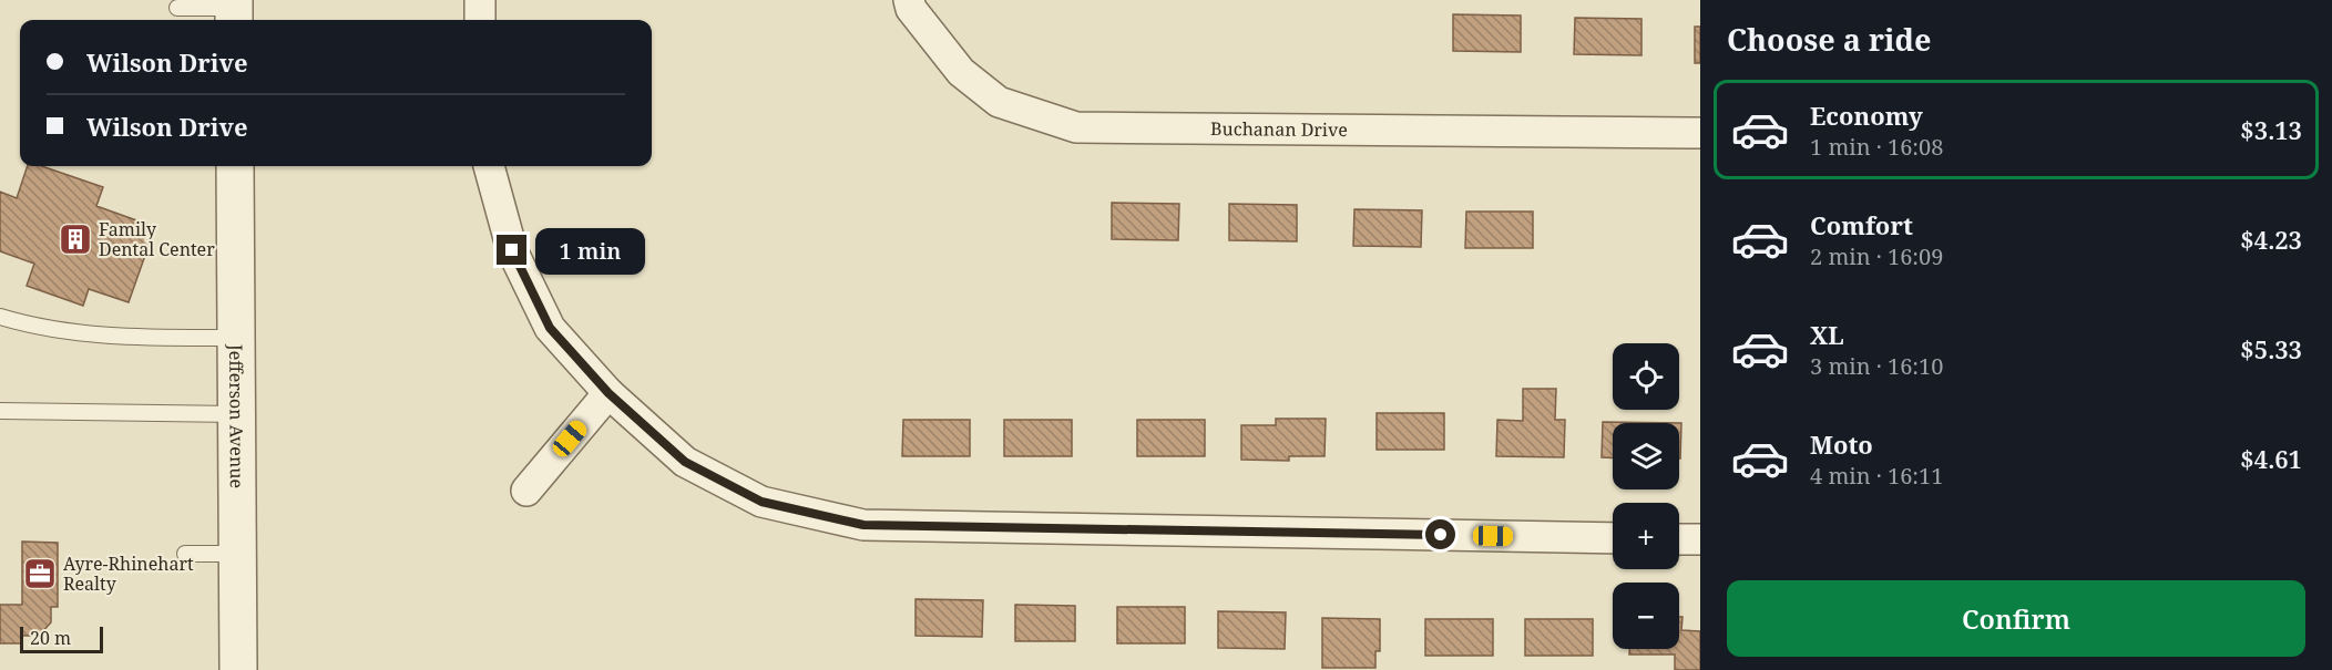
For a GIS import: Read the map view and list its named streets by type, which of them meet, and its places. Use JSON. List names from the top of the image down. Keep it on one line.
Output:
{"streets":{"street":["Buchanan Drive","Jefferson Avenue"]},"places":{"building":["Family Dental Center"],"office":["Ayre-Rhinehart Realty"]},"scale_bar":"20 m","page":{"heading":"Choose a ride","banner":["Wilson Drive","Wilson Drive"],"list":[{"name":"Economy","note":"1 min · 16:08","value":"$3.13"},{"name":"Comfort","note":"2 min · 16:09","value":"$4.23"},{"name":"XL","note":"3 min · 16:10","value":"$5.33"},{"name":"Moto","note":"4 min · 16:11","value":"$4.61"}],"bubble":"1 min","map_buttons":["+","−"],"buttons":"Confirm","scale":"20 m"}}
